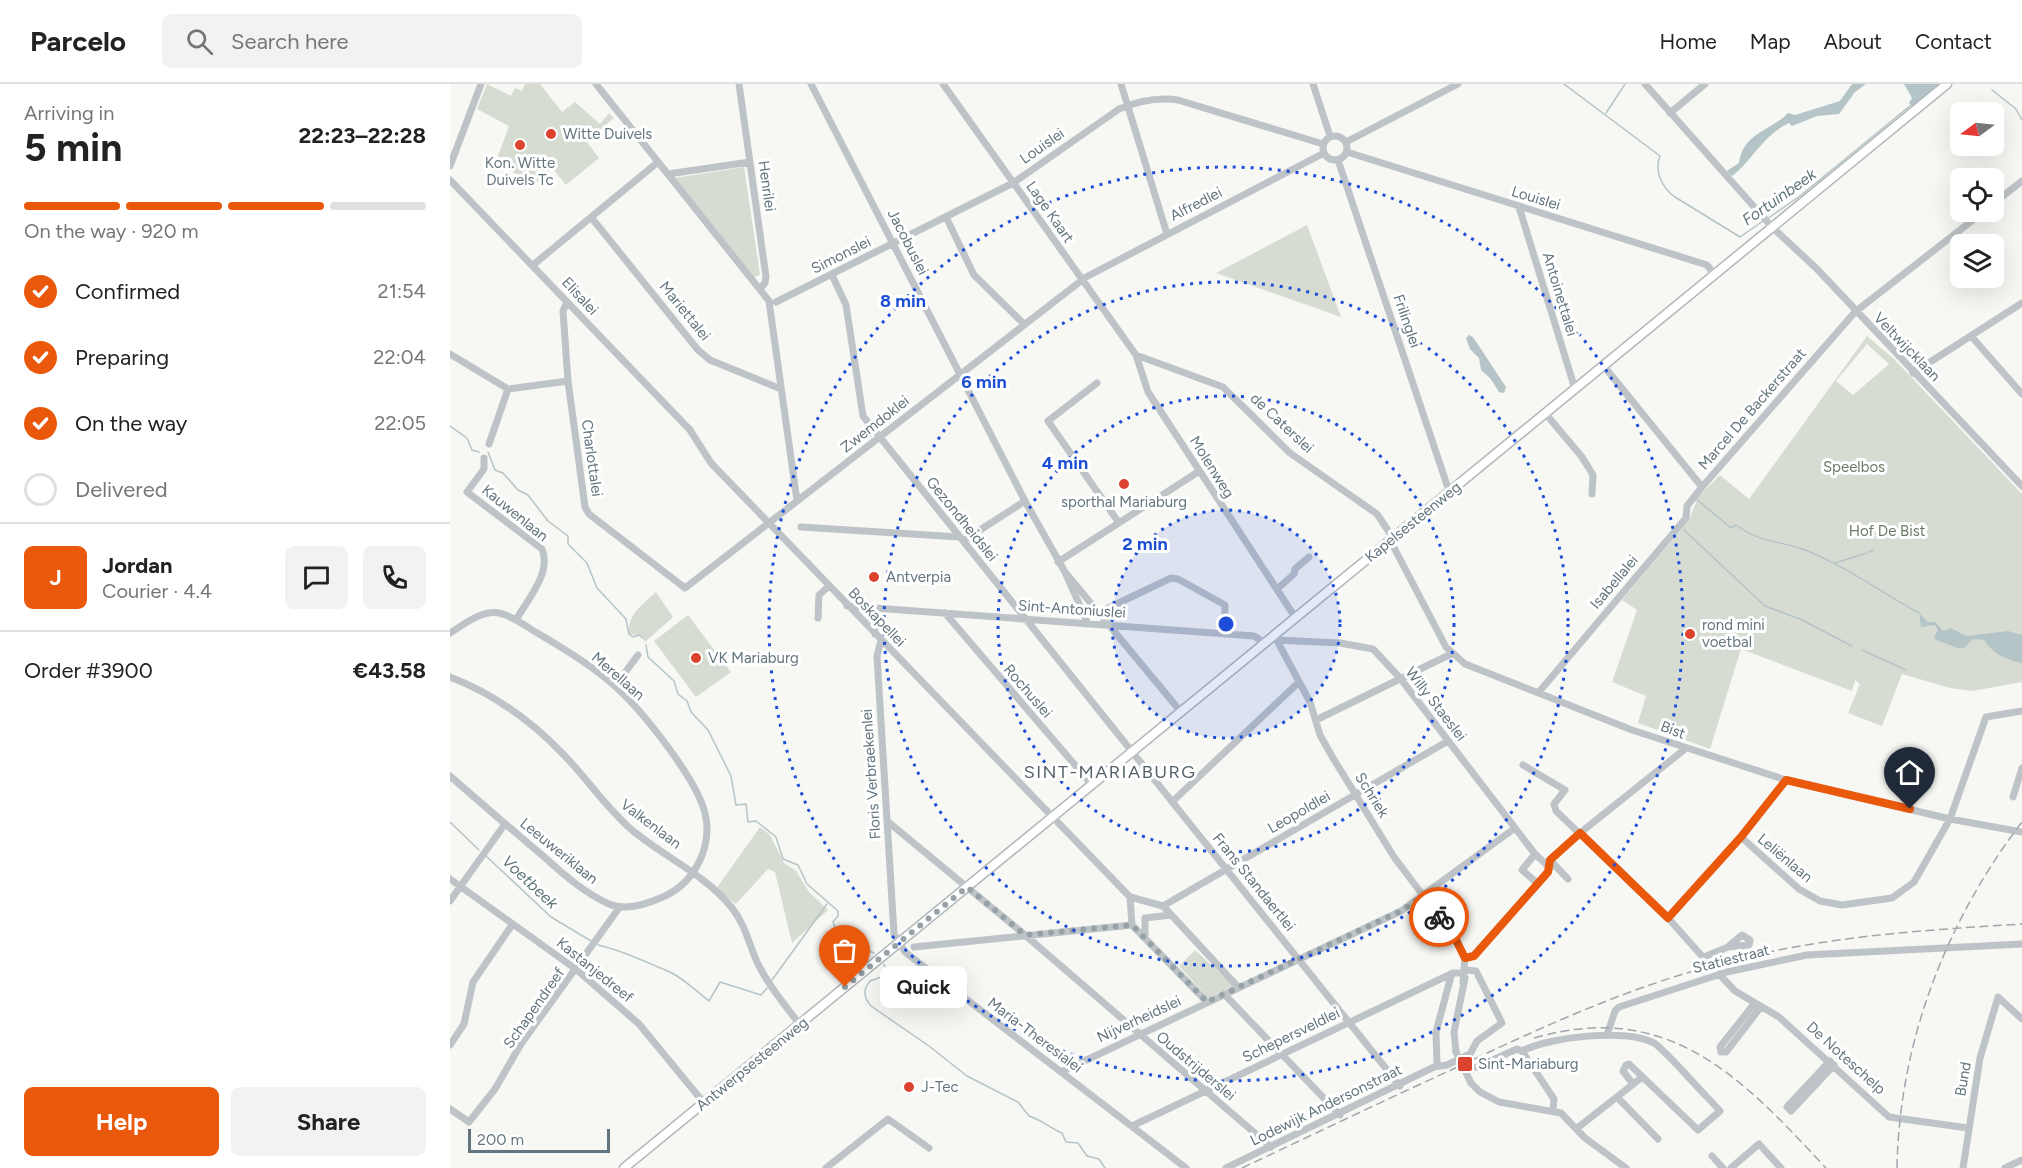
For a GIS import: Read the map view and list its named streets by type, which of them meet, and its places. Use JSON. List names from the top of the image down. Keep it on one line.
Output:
{"streets":{"main road":["Kapelsesteenweg","Antwerpsesteenweg"],"street":["Louislei","Henrilei","Alfredlei","Lage Kaart","Jacobuslei","Simonslei","Antoinettalei","Elisalei","Mariettalei","Frilinglei","Veltwijcklaan","Marcel De Backerstraat","de Caterslei","Zwemdoklei","Charlottalei","Molenweg","Kauwenlaan","Gezondheidslei","Isabellalei","Sint-Antoniuslei","Boskapellei","Merellaan","Rochuslei","Willy Staeslei","Bist","Floris Verbraekenlei","Schriek","Leopoldlei","Valkenlaan","Leeuweriklaan","Leliënlaan","Frans Standaertlei","Statiestraat","Kastanjedreef","Schapendreef","Nijverheidslei","Maria-Theresialei","Schepersveldlei","De Noteschelp","Oudstrijderslei","Bund","Lodewijk Andersonstraat"]},"crossings":[["Louislei","Alfredlei"],["Louislei","Lage Kaart"],["Louislei","Simonslei"],["Louislei","Antoinettalei"],["Louislei","Frilinglei"],["Louislei","Kapelsesteenweg"],["Alfredlei","Lage Kaart"],["Alfredlei","Frilinglei"],["Alfredlei","Zwemdoklei"],["Lage Kaart","Simonslei"],["Lage Kaart","de Caterslei"],["Lage Kaart","Zwemdoklei"],["Lage Kaart","Molenweg"],["Jacobuslei","Simonslei"],["Jacobuslei","Zwemdoklei"],["Jacobuslei","Kapelsesteenweg"],["Jacobuslei","Sint-Antoniuslei"],["Simonslei","Gezondheidslei"],["Antoinettalei","Kapelsesteenweg"],["Elisalei","Charlottalei"],["Elisalei","Boskapellei"],["Frilinglei","Kapelsesteenweg"],["Veltwijcklaan","Marcel De Backerstraat"],["Veltwijcklaan","Kapelsesteenweg"],["Marcel De Backerstraat","Kapelsesteenweg"],["Marcel De Backerstraat","Isabellalei"],["de Caterslei","Molenweg"],["de Caterslei","Kapelsesteenweg"],["Zwemdoklei","Charlottalei"],["Zwemdoklei","Gezondheidslei"],["Zwemdoklei","Boskapellei"],["Molenweg","Kapelsesteenweg"],["Kauwenlaan","Merellaan"],["Gezondheidslei","Kapelsesteenweg"],["Gezondheidslei","Sint-Antoniuslei"],["Gezondheidslei","Frans Standaertlei"],["Kapelsesteenweg","Sint-Antoniuslei"],["Kapelsesteenweg","Boskapellei"],["Kapelsesteenweg","Rochuslei"],["Kapelsesteenweg","Willy Staeslei"],["Kapelsesteenweg","Floris Verbraekenlei"],["Kapelsesteenweg","Schriek"],["Kapelsesteenweg","Frans Standaertlei"],["Kapelsesteenweg","Maria-Theresialei"],["Kapelsesteenweg","Antwerpsesteenweg"],["Kapelsesteenweg","Oudstrijderslei"],["Isabellalei","Bist"],["Sint-Antoniuslei","Boskapellei"],["Sint-Antoniuslei","Rochuslei"],["Boskapellei","Floris Verbraekenlei"],["Merellaan","Valkenlaan"],["Willy Staeslei","Schriek"],["Willy Staeslei","Leopoldlei"],["Willy Staeslei","Nijverheidslei"],["Bist","Leliënlaan"],["Floris Verbraekenlei","Maria-Theresialei"],["Floris Verbraekenlei","Oudstrijderslei"],["Schriek","Leopoldlei"],["Schriek","Nijverheidslei"],["Schriek","Schepersveldlei"],["Schriek","Lodewijk Andersonstraat"],["Leopoldlei","Frans Standaertlei"],["Valkenlaan","Antwerpsesteenweg"],["Leeuweriklaan","Schapendreef"],["Frans Standaertlei","Nijverheidslei"],["Frans Standaertlei","Schepersveldlei"],["Frans Standaertlei","Lodewijk Andersonstraat"],["Statiestraat","De Noteschelp"],["Kastanjedreef","Schapendreef"],["Kastanjedreef","Antwerpsesteenweg"],["Nijverheidslei","Maria-Theresialei"],["Nijverheidslei","Oudstrijderslei"],["Maria-Theresialei","Schepersveldlei"],["Schepersveldlei","Oudstrijderslei"],["Schepersveldlei","Lodewijk Andersonstraat"],["De Noteschelp","Bund"],["Oudstrijderslei","Lodewijk Andersonstraat"]],"districts":["SINT-MARIABURG"],"water":["Fortuinbeek","Voetbeek"],"parks":["Speelbos","Hof De Bist"],"places":{"other":["Witte Duivels","Kon. Witte Duivels Tc","sporthal Mariaburg","Antverpia","rond mini voetbal","VK Mariaburg","Quick","J-Tec"],"transit":["Sint-Mariaburg"]},"scale_bar":"200 m","north":"left","page":{"header":"Parcelo","search":"Search here","nav":["Home","Map","About","Contact"],"heading":["5 min","Arriving in","22:23–22:28"],"panel":["Jordan","Courier · 4.4","Order #3900","€43.58"],"bar":"On the way · 920 m","list":[["Confirmed","21:54"],["Preparing","22:04"],["On the way","22:05"],"Delivered"],"round":"J","bubble":"Quick","buttons":["Help","Share"],"scale":"200 m"},"rings":["8 min","6 min","4 min","2 min"]}
